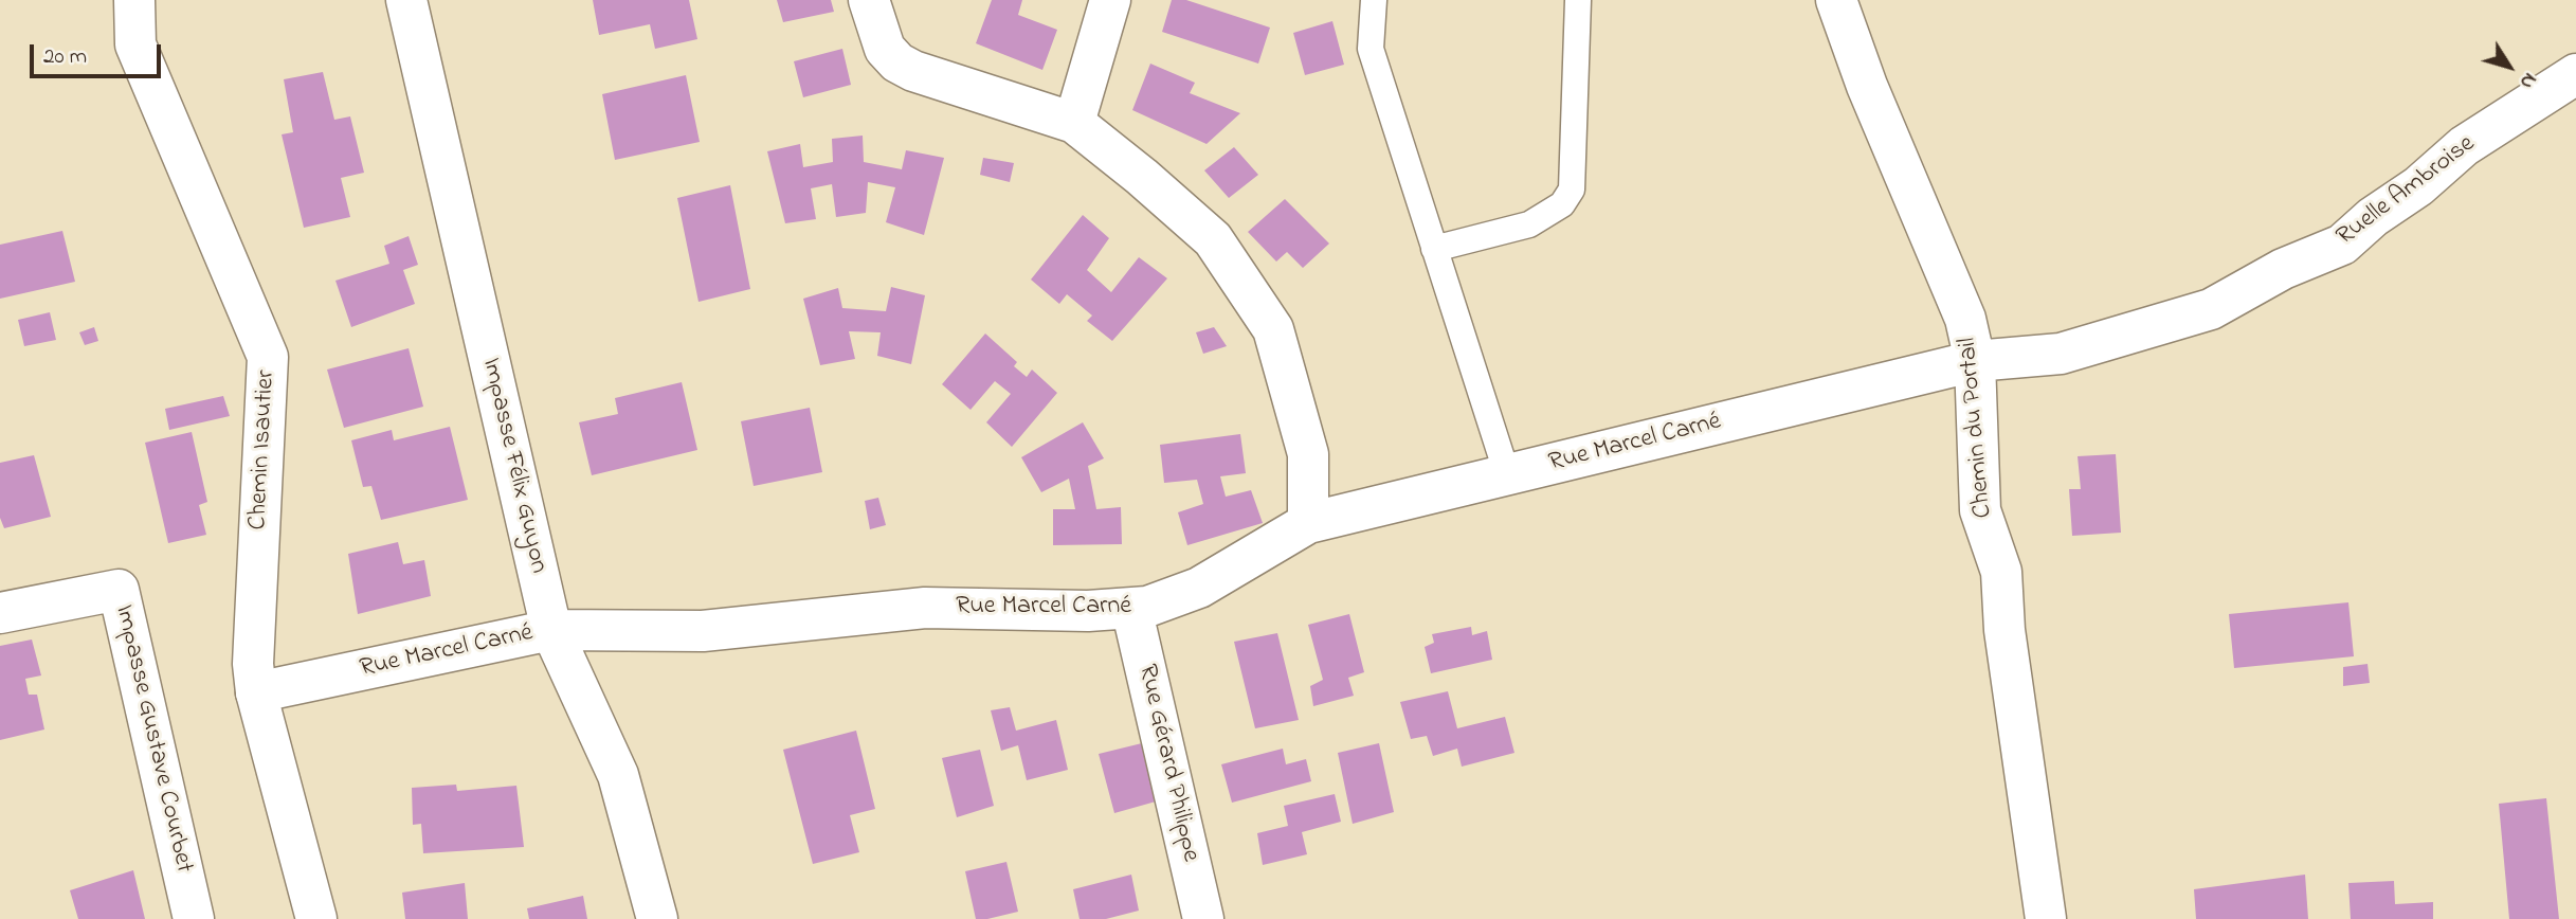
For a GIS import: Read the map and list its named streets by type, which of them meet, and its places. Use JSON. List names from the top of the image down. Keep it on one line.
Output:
{"streets":{"street":["Ruelle Ambroise","Chemin du Portail","Rue Marcel Carné","Chemin Isautier","Impasse Félix Guyon","Impasse Gustave Courbet","Rue Gérard Philippe"]},"crossings":[["Ruelle Ambroise","Chemin du Portail"],["Ruelle Ambroise","Rue Marcel Carné"],["Chemin du Portail","Rue Marcel Carné"],["Rue Marcel Carné","Chemin Isautier"],["Rue Marcel Carné","Impasse Félix Guyon"],["Rue Marcel Carné","Rue Gérard Philippe"]],"scale_bar":"20 m","north":"bottom right"}
